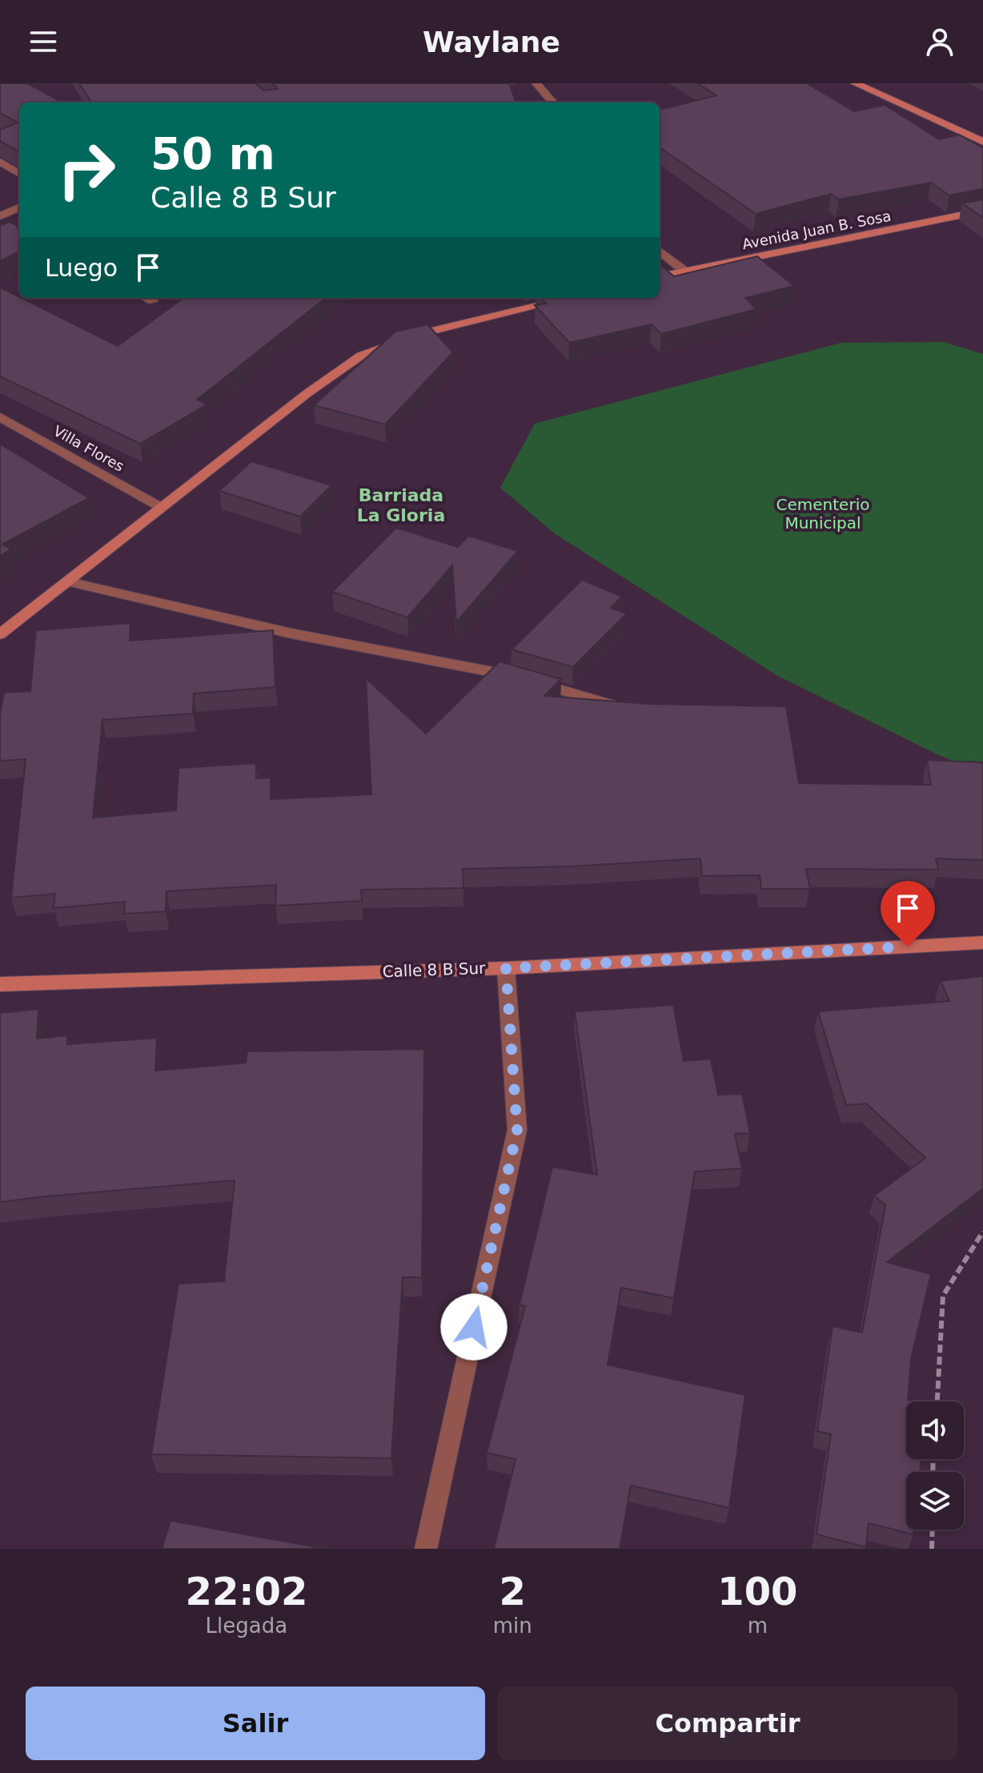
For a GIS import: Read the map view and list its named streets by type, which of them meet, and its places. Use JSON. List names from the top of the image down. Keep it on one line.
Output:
{"streets":{"street":["Avenida Juan B. Sosa","Villa Flores","Calle 8 B Sur"]},"districts":["Barriada La Gloria"],"parks":["Cementerio Municipal"],"page":{"header":"Waylane","turn":["50 m","Calle 8 B Sur"],"then":"Luego","eta":["22:02","Llegada","2","min","100","m"],"buttons":["Salir","Compartir"]}}
